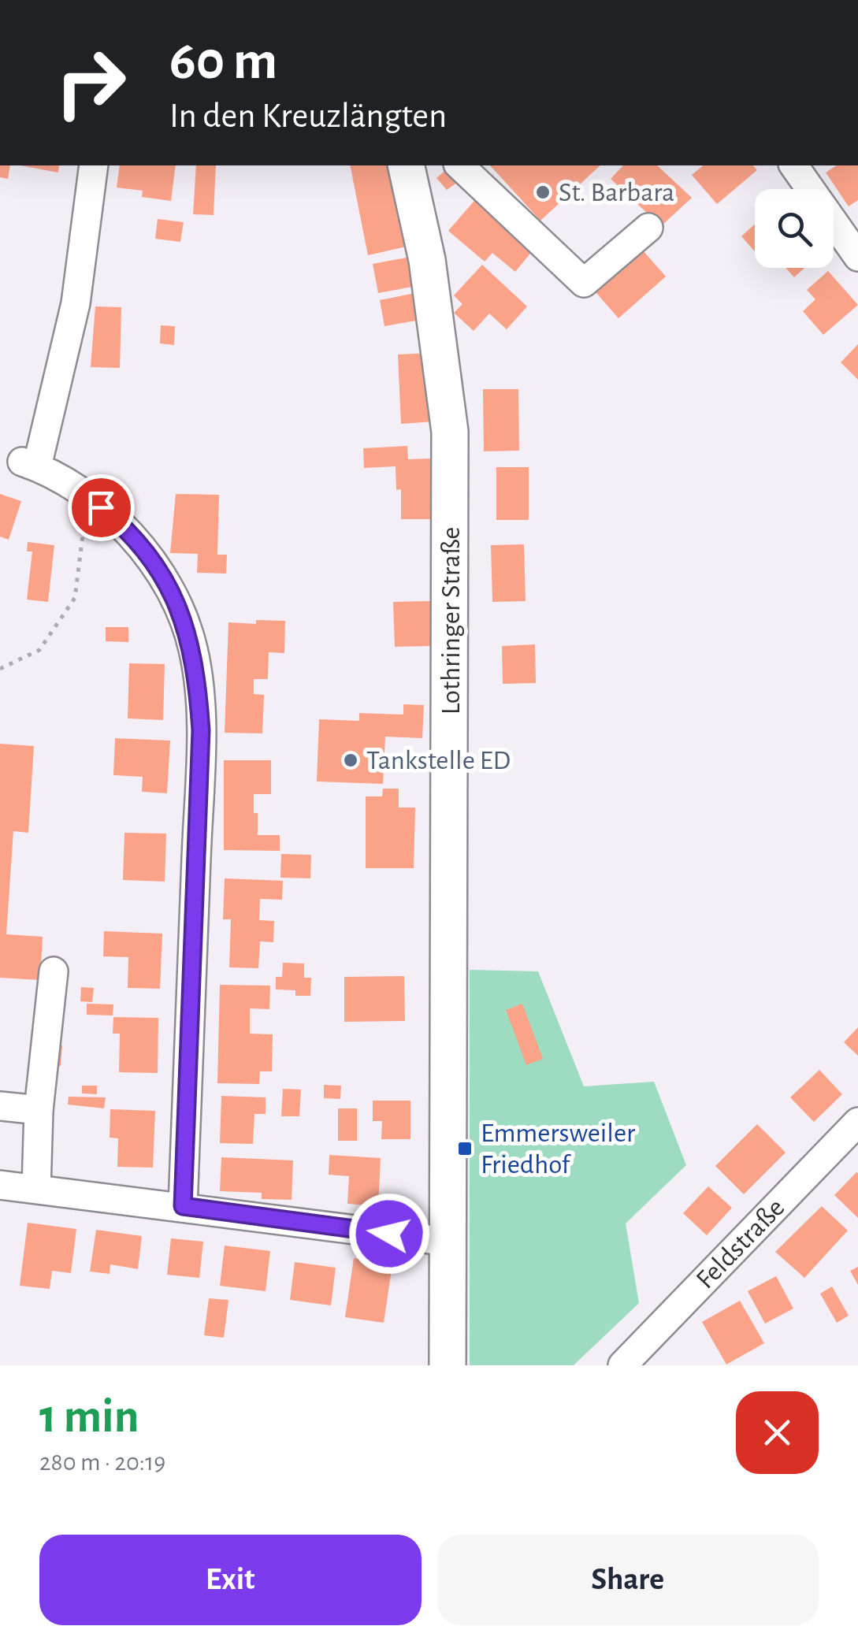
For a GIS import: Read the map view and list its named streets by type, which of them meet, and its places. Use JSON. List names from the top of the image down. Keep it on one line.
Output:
{"streets":{"main road":["Lothringer Straße"],"street":["Feldstraße"]},"places":{"other":["St. Barbara","Tankstelle ED"],"transit":["Emmersweiler Friedhof"]},"page":{"turn":["60 m","In den Kreuzlängten"],"heading":["1 min","280 m · 20:19"],"buttons":["Exit","Share"]}}
